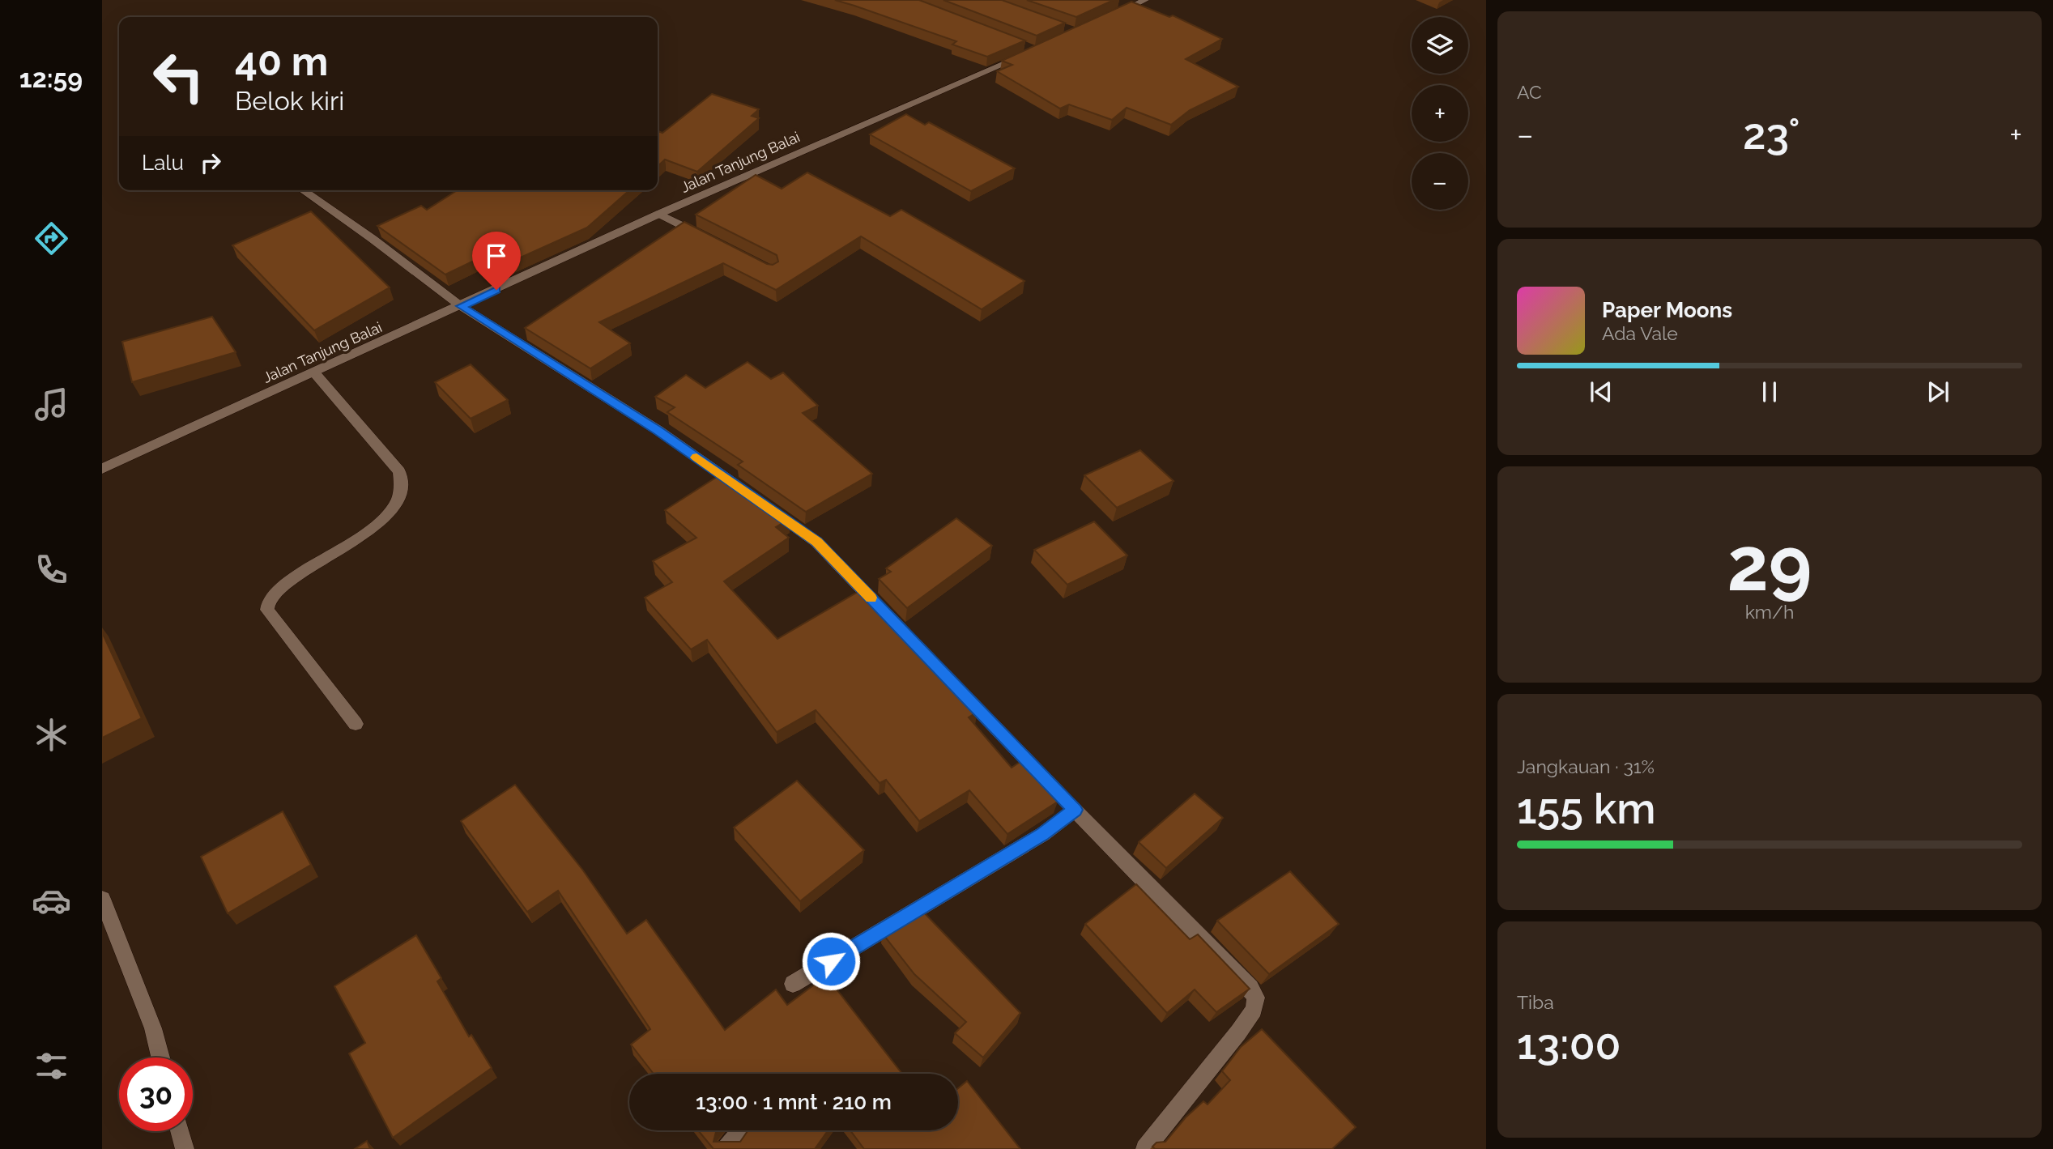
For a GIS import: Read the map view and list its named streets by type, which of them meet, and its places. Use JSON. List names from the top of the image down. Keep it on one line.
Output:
{"streets":{"street":["Jalan Tanjung Balai"]},"page":{"tabs":"12:59","tile":["AC",["29","km/h"],["Jangkauan · 31%","155 km"],["Tiba","13:00"]],"map_buttons":["+","−"],"turn":["40 m","Belok kiri"],"heat":["−","23°","+"],"then":"Lalu","song":["Paper Moons","Ada Vale"],"limit":"30","trip":"13:00 · 1 mnt · 210 m"}}
